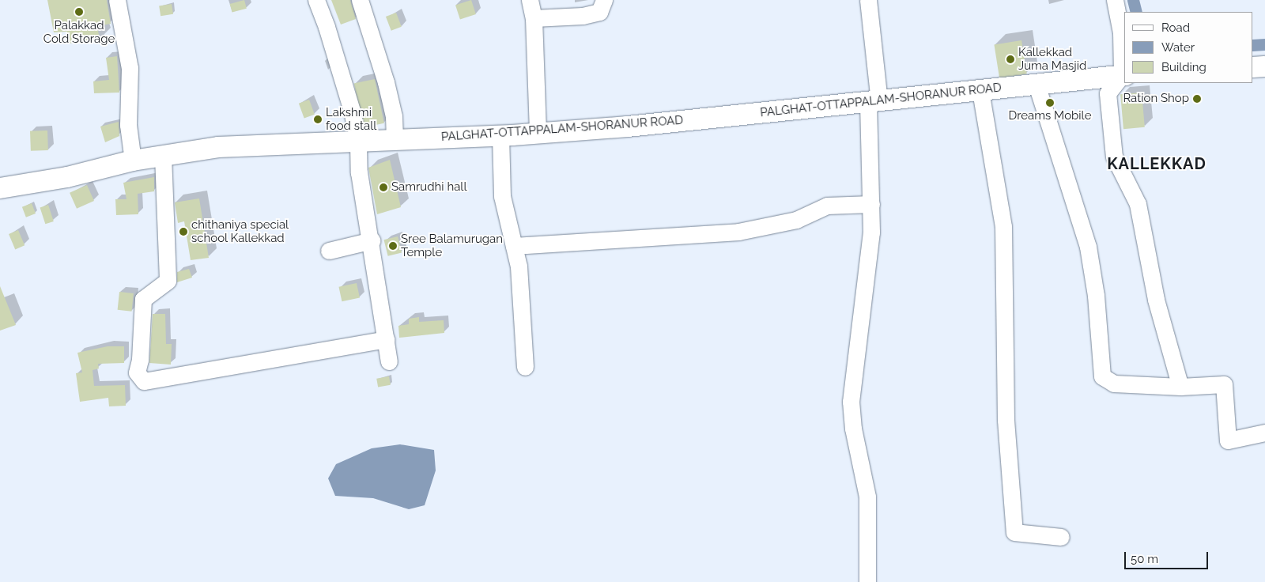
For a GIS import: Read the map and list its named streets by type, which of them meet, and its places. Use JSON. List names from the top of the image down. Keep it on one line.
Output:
{"streets":{"main road":["PALGHAT-OTTAPPALAM-SHORANUR ROAD"]},"districts":["KALLEKKAD"],"places":["Palakkad Cold Storage","Kallekkad Juma Masjid","Ration Shop","Dreams Mobile","Lakshmi food stall","Samrudhi hall","chithaniya special school Kallekkad","Sree Balamurugan Temple"],"legend":["Road","Water","Building"],"scale_bar":"50 m"}
